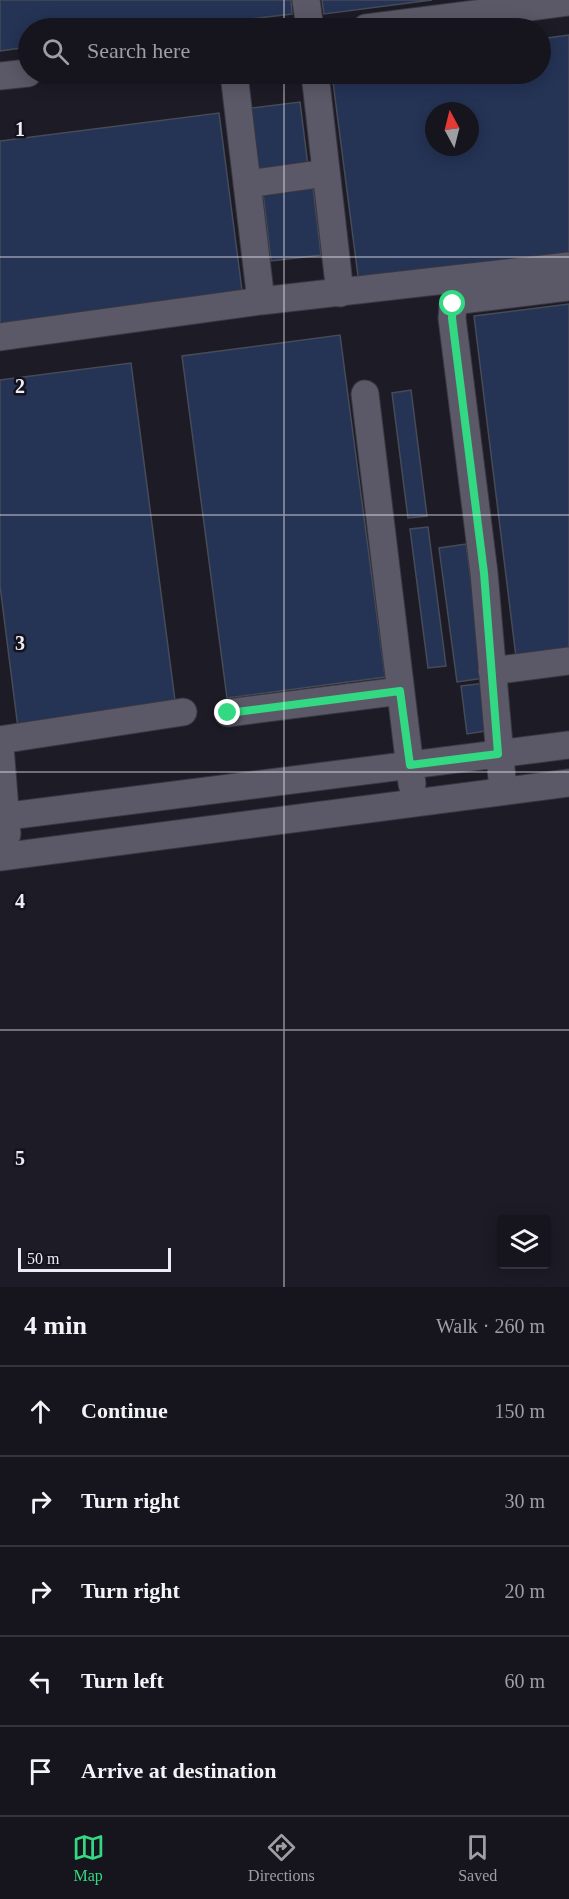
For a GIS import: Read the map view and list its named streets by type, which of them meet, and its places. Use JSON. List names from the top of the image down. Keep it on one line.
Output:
{"scale_bar":"50 m","north":"top","page":{"search":"Search here","scale":"50 m","heading":["4 min","Walk · 260 m"],"list":[["Continue","150 m"],["Turn right","30 m"],["Turn right","20 m"],["Turn left","60 m"],"Arrive at destination"],"nav":["Map","Directions","Saved"]},"grid":{"rows":["1","2","3","4","5"]}}
